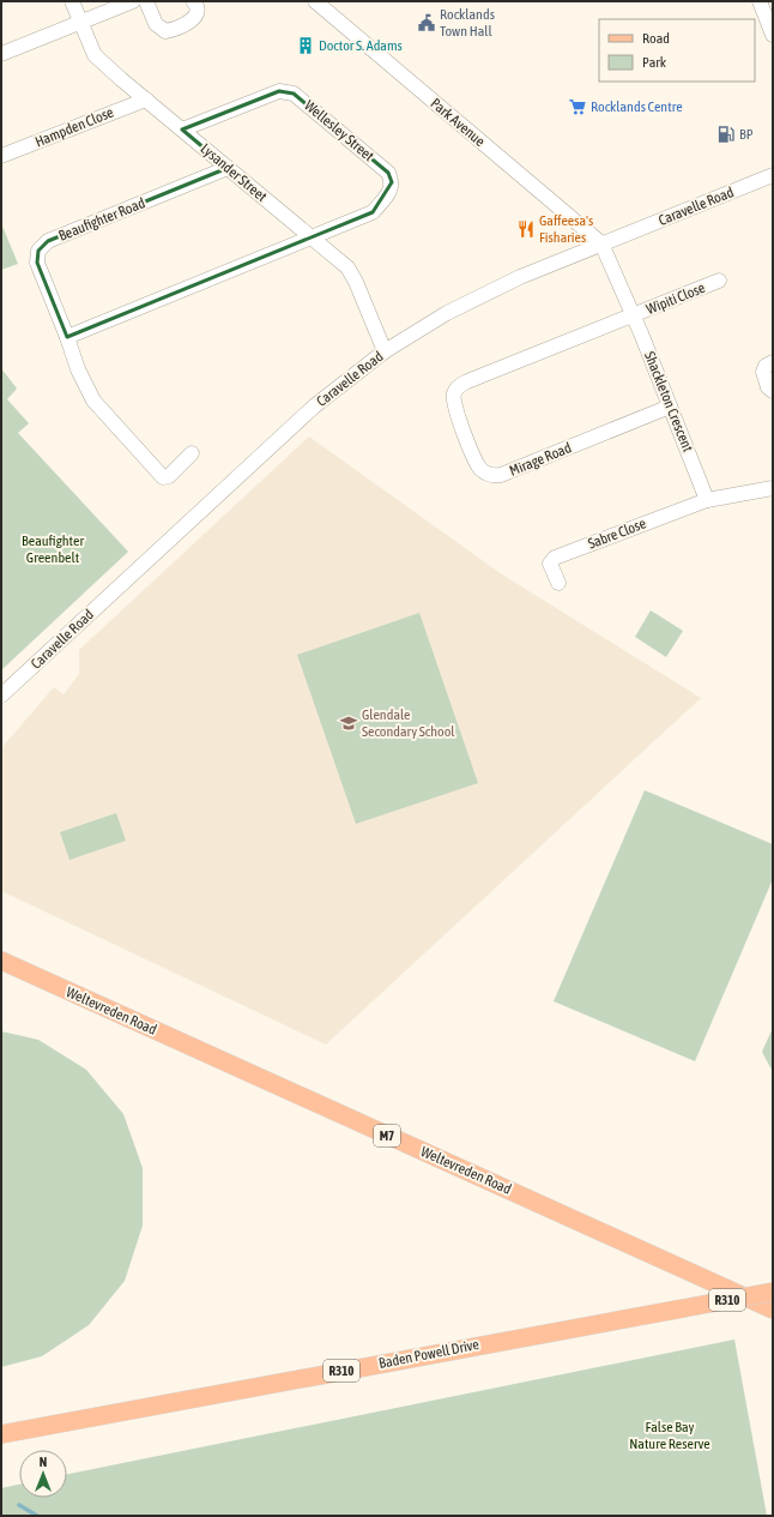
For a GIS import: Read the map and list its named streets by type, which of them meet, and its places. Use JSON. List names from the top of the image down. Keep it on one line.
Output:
{"streets":{"main road":["Weltevreden Road","M7","R310","Baden Powell Drive"],"street":["Park Avenue","Hampden Close","Wellesley Street","Lysander Street","Caravelle Road","Beaufighter Road","Wipiti Close","Shackleton Crescent","Mirage Road","Sabre Close"]},"crossings":[["Park Avenue","Caravelle Road"],["Park Avenue","Shackleton Crescent"],["Hampden Close","Lysander Street"],["Wellesley Street","Lysander Street"],["Lysander Street","Caravelle Road"],["Lysander Street","Beaufighter Road"],["Caravelle Road","Shackleton Crescent"],["Wipiti Close","Shackleton Crescent"],["Wipiti Close","Mirage Road"],["Shackleton Crescent","Mirage Road"],["Shackleton Crescent","Sabre Close"]],"parks":["Beaufighter Greenbelt","False Bay Nature Reserve"],"places":{"public building":["Rocklands Town Hall"],"building":["Doctor S. Adams"],"supermarket":["Rocklands Centre"],"fuel station":["BP"],"restaurant":["Gaffeesa's Fisharies"],"school or university":["Glendale Secondary School"]},"legend":["Road","Park"],"north":"top"}
